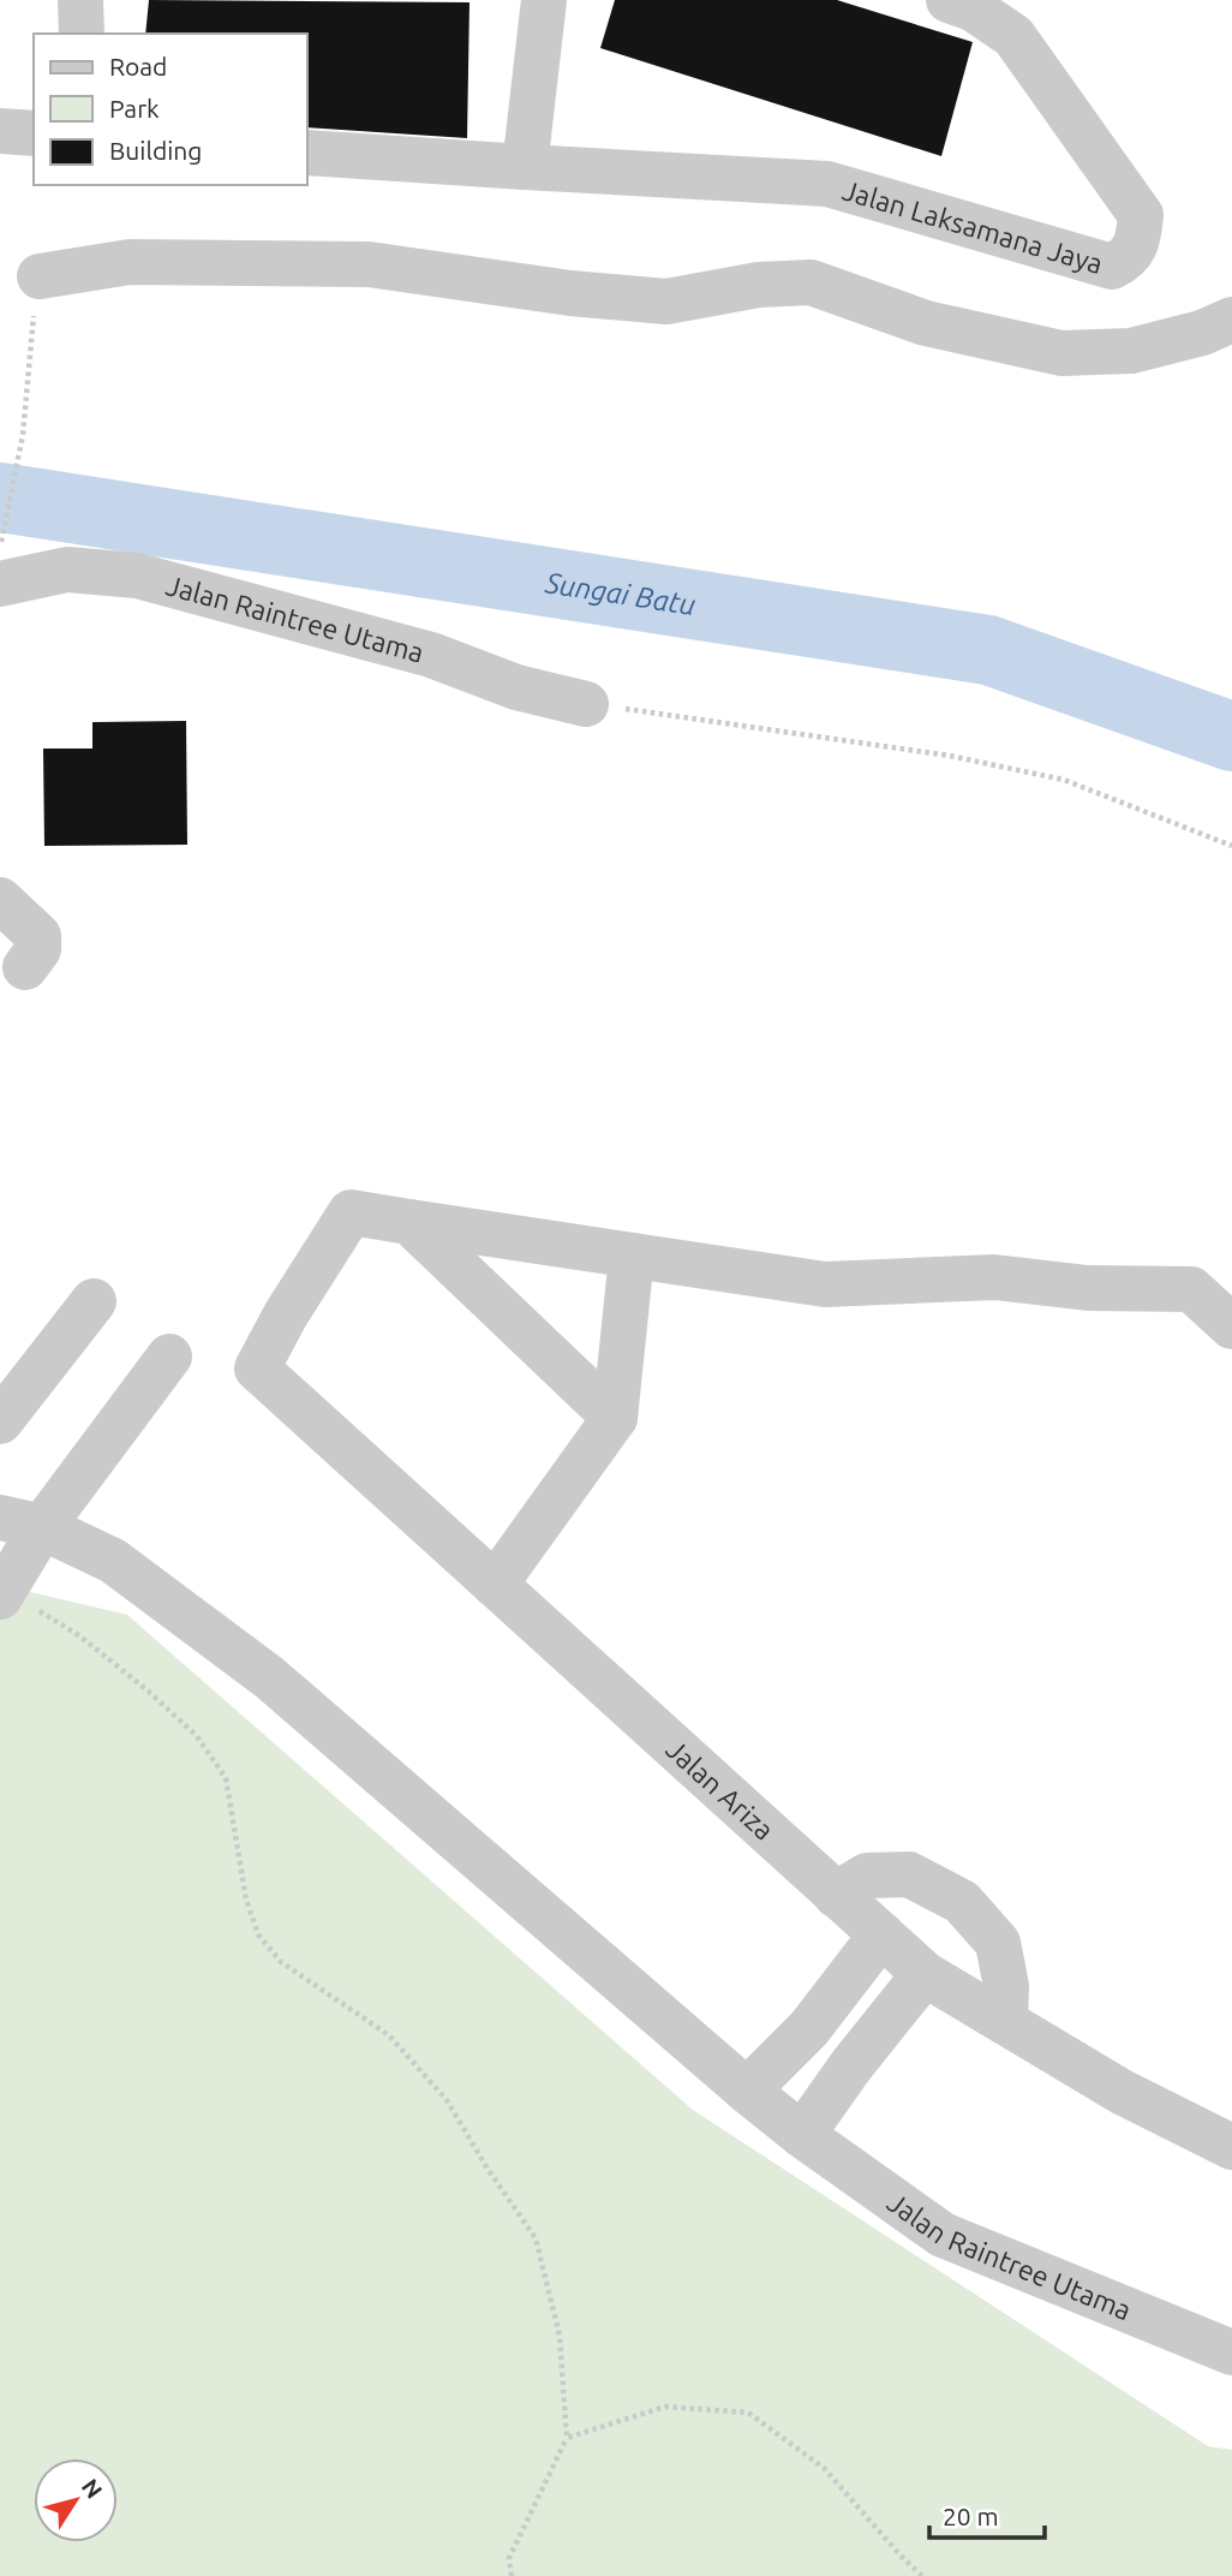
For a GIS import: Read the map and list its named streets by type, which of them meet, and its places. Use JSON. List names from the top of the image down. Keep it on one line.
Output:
{"streets":{"street":["Jalan Laksamana Jaya","Jalan Raintree Utama","Jalan Ariza"]},"water":["Sungai Batu"],"legend":["Road","Park","Building"],"scale_bar":"20 m","north":"top right"}
